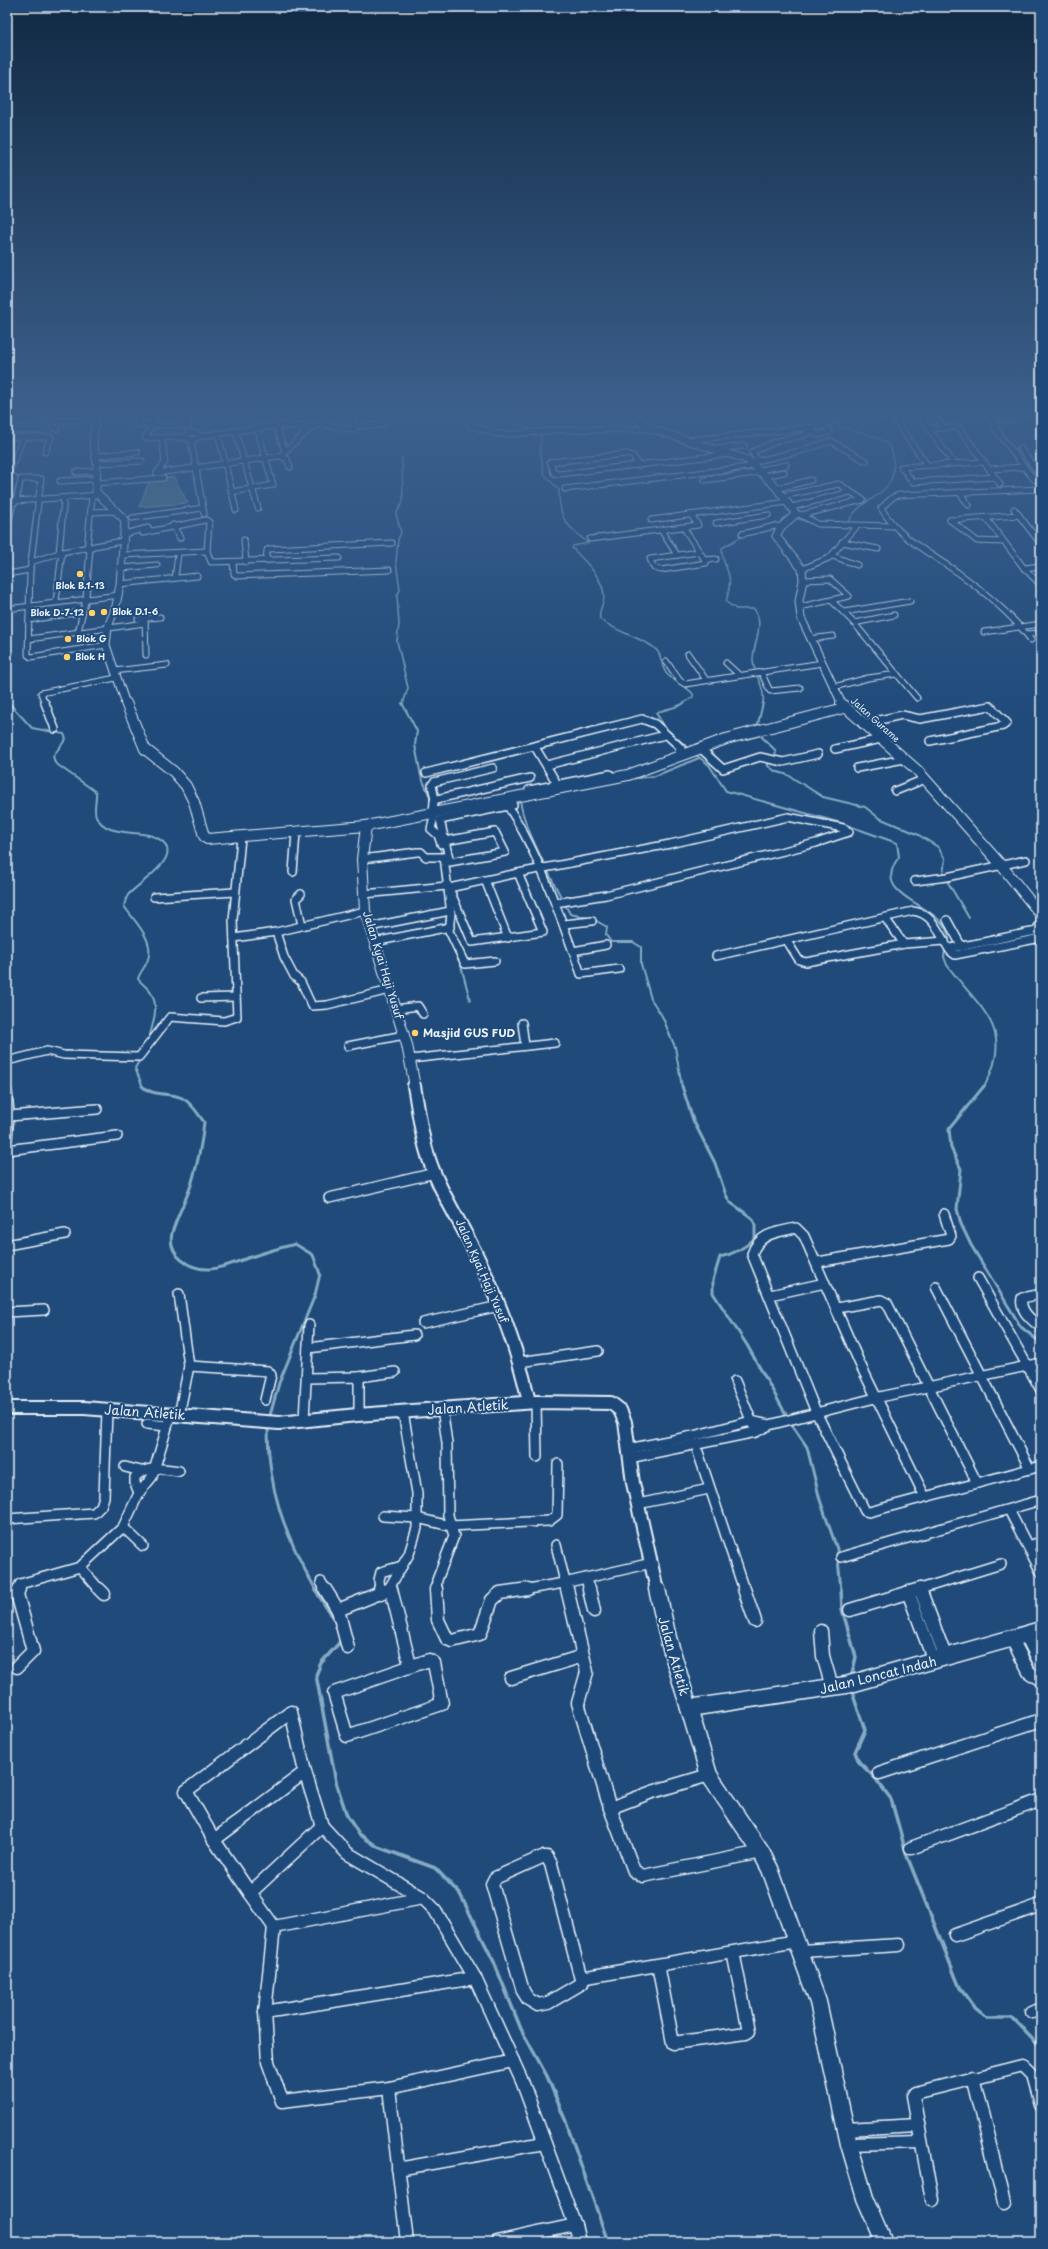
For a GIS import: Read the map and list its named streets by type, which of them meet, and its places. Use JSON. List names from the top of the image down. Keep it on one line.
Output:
{"streets":{"street":["Jalan Gurame","Jalan Kyai Haji Yusuf","Jalan Atletik","Jalan Loncat Indah"]},"crossings":[["Jalan Kyai Haji Yusuf","Jalan Atletik"],["Jalan Atletik","Jalan Loncat Indah"]],"places":["Blok B.1-13","Blok D.1-6","Blok D-7-12","Blok G","Blok H","Masjid GUS FUD"]}
